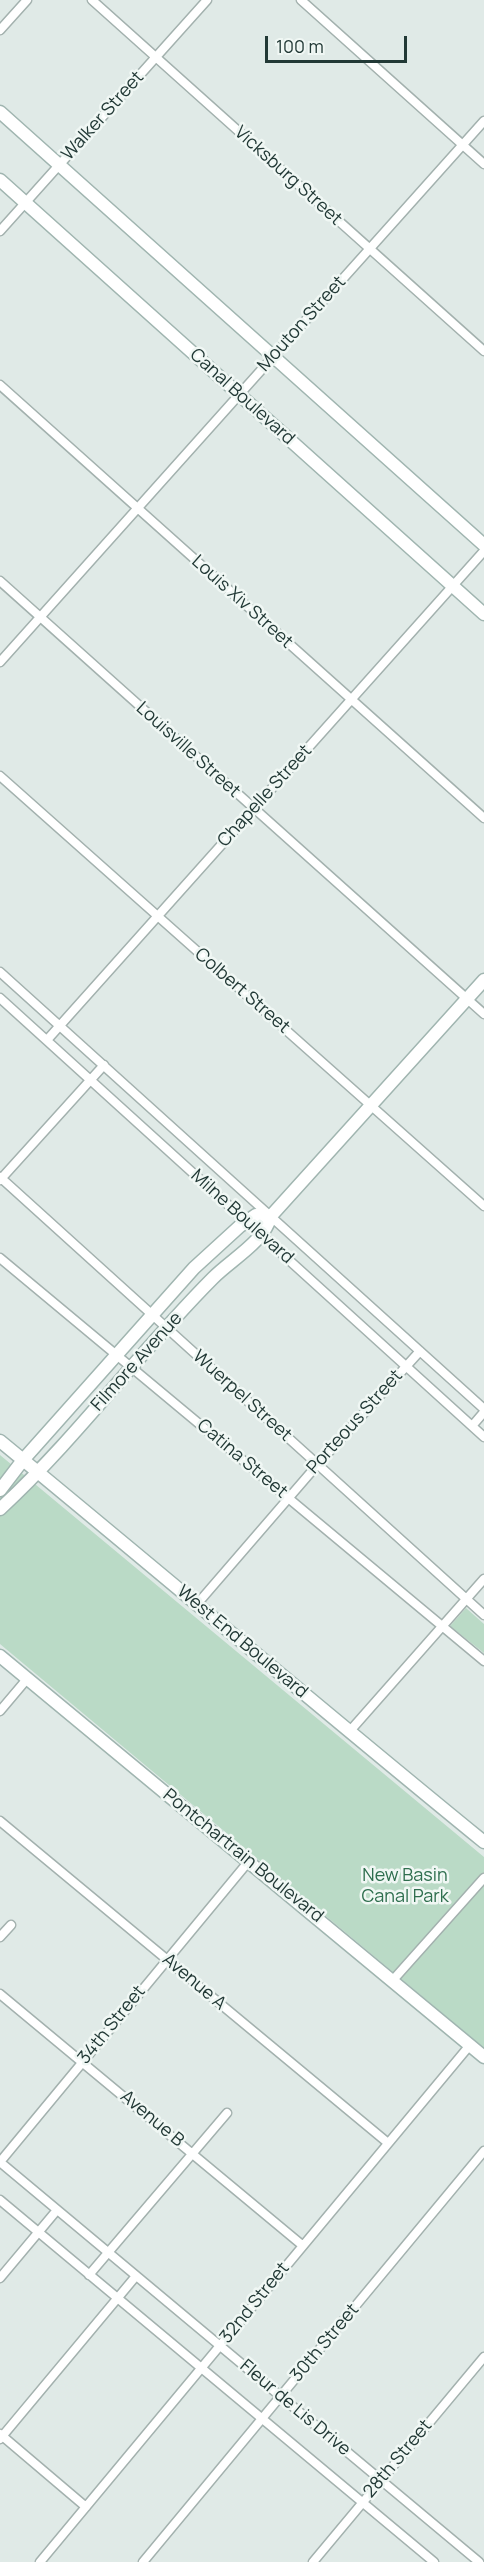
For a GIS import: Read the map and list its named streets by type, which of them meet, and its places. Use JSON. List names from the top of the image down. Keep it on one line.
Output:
{"streets":{"main road":["Canal Boulevard","Filmore Avenue","West End Boulevard","Pontchartrain Boulevard"],"street":["Walker Street","Vicksburg Street","Mouton Street","Louis Xiv Street","Louisville Street","Chapelle Street","Colbert Street","Milne Boulevard","Wuerpel Street","Porteous Street","Catina Street","Avenue A","34th Street","Avenue B","32nd Street","30th Street","Fleur de Lis Drive","28th Street"]},"crossings":[["Walker Street","Vicksburg Street"],["Walker Street","Canal Boulevard"],["Vicksburg Street","Mouton Street"],["Mouton Street","Canal Boulevard"],["Mouton Street","Louis Xiv Street"],["Mouton Street","Louisville Street"],["Canal Boulevard","Chapelle Street"],["Louis Xiv Street","Chapelle Street"],["Louisville Street","Chapelle Street"],["Louisville Street","Filmore Avenue"],["Chapelle Street","Colbert Street"],["Chapelle Street","Milne Boulevard"],["Colbert Street","Filmore Avenue"],["Milne Boulevard","Filmore Avenue"],["Milne Boulevard","Porteous Street"],["Filmore Avenue","Wuerpel Street"],["Filmore Avenue","Catina Street"],["Filmore Avenue","West End Boulevard"],["Wuerpel Street","Porteous Street"],["Porteous Street","Catina Street"],["Porteous Street","West End Boulevard"],["Pontchartrain Boulevard","34th Street"],["Pontchartrain Boulevard","32nd Street"],["Avenue A","34th Street"],["Avenue A","32nd Street"],["34th Street","Avenue B"],["34th Street","Fleur de Lis Drive"],["Avenue B","32nd Street"],["32nd Street","Fleur de Lis Drive"],["30th Street","Fleur de Lis Drive"],["Fleur de Lis Drive","28th Street"]],"parks":["New Basin Canal Park"],"scale_bar":"100 m"}
